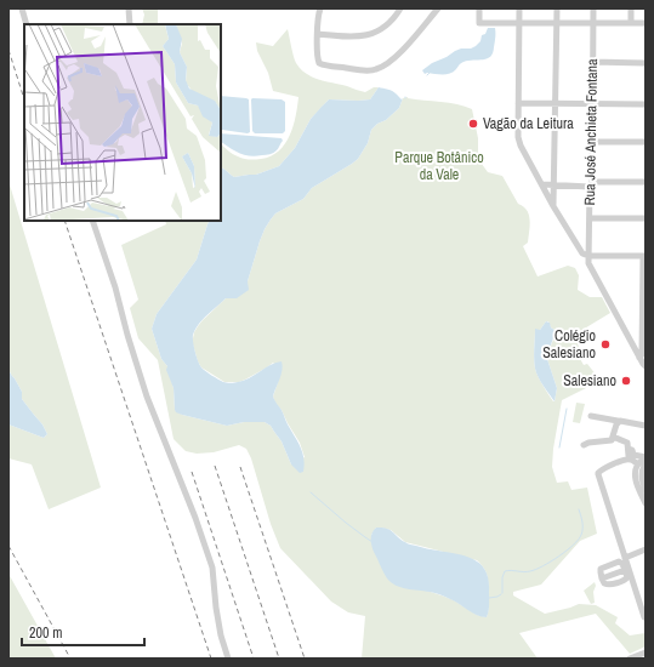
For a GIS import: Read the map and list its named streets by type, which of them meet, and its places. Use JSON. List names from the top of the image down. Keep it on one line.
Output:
{"streets":{"street":["Rua José Anchieta Fontana"]},"parks":["Parque Botânico da Vale"],"places":["Vagão da Leitura","Colégio Salesiano","Salesiano"],"scale_bar":"200 m"}
